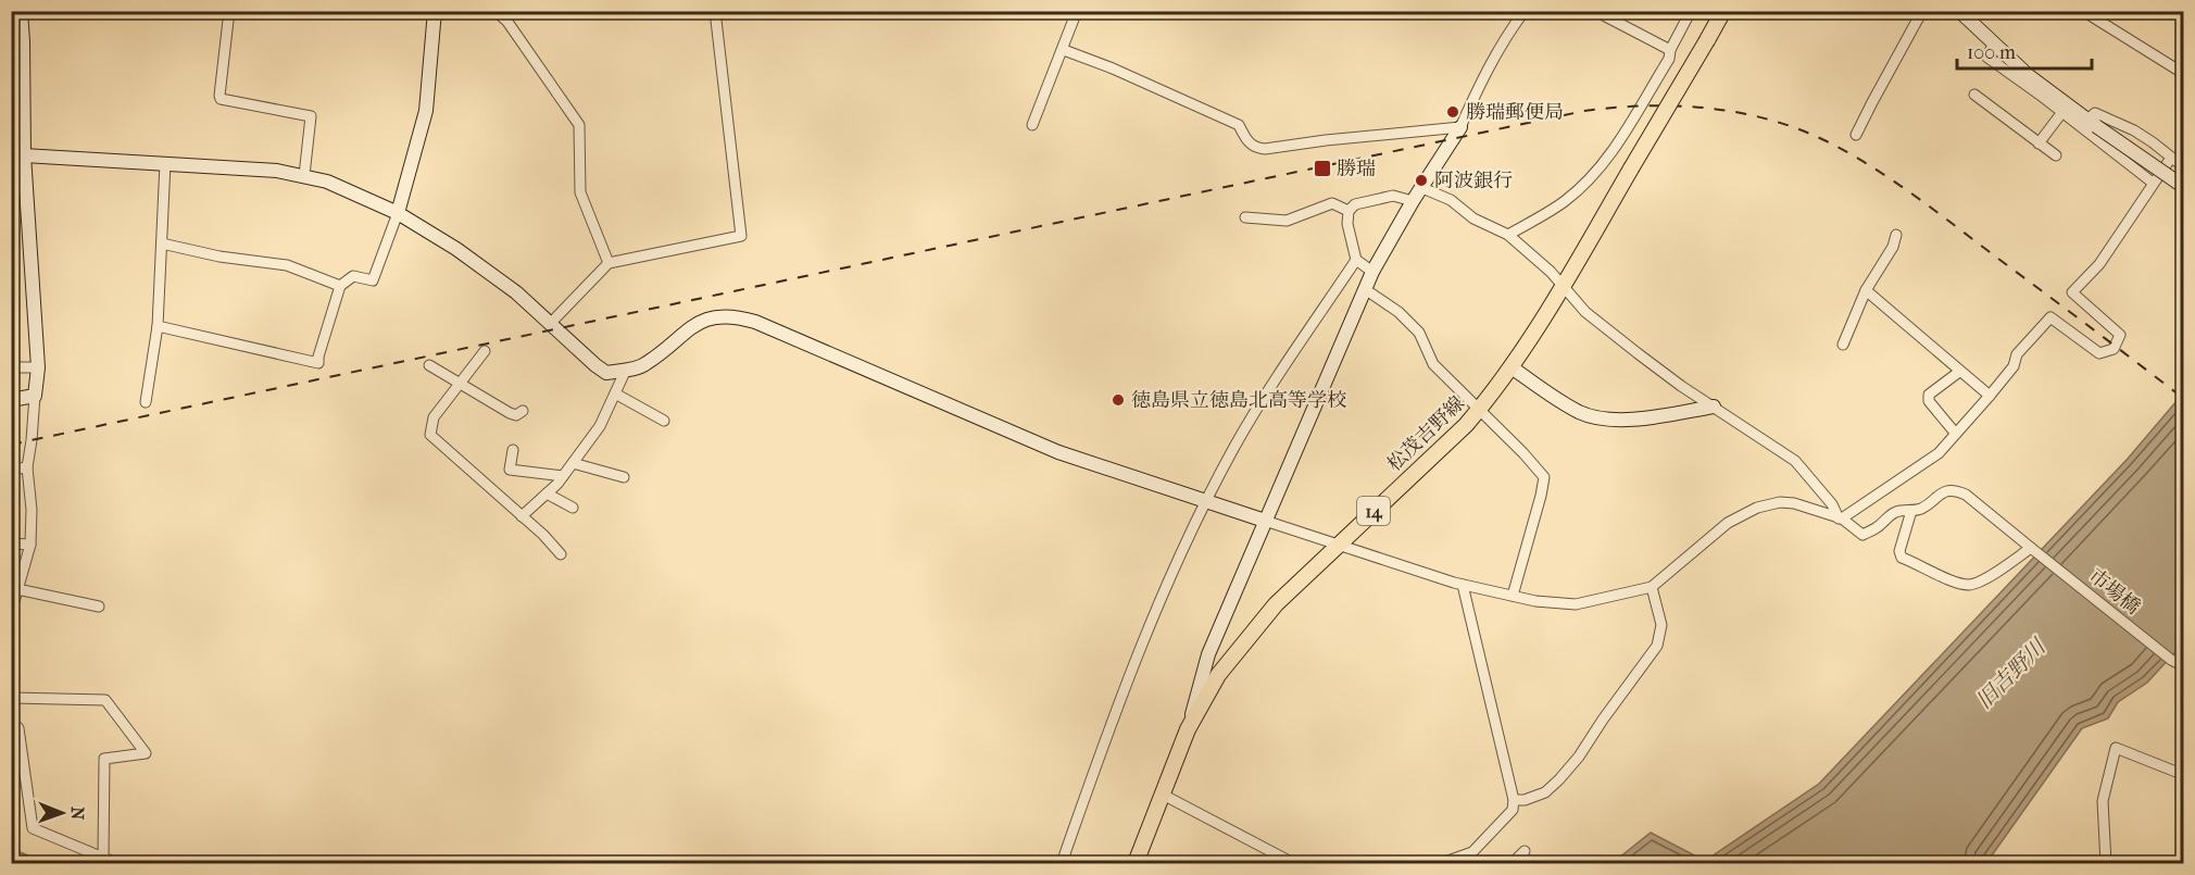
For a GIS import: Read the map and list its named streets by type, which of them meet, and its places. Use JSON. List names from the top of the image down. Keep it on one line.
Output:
{"streets":{"main road":["松茂吉野線","14"],"street":["市場橋"]},"water":["旧吉野川"],"places":{"other":["勝瑞郵便局","阿波銀行","徳島県立徳島北高等学校"],"transit":["勝瑞"]},"scale_bar":"100 m","north":"right"}
